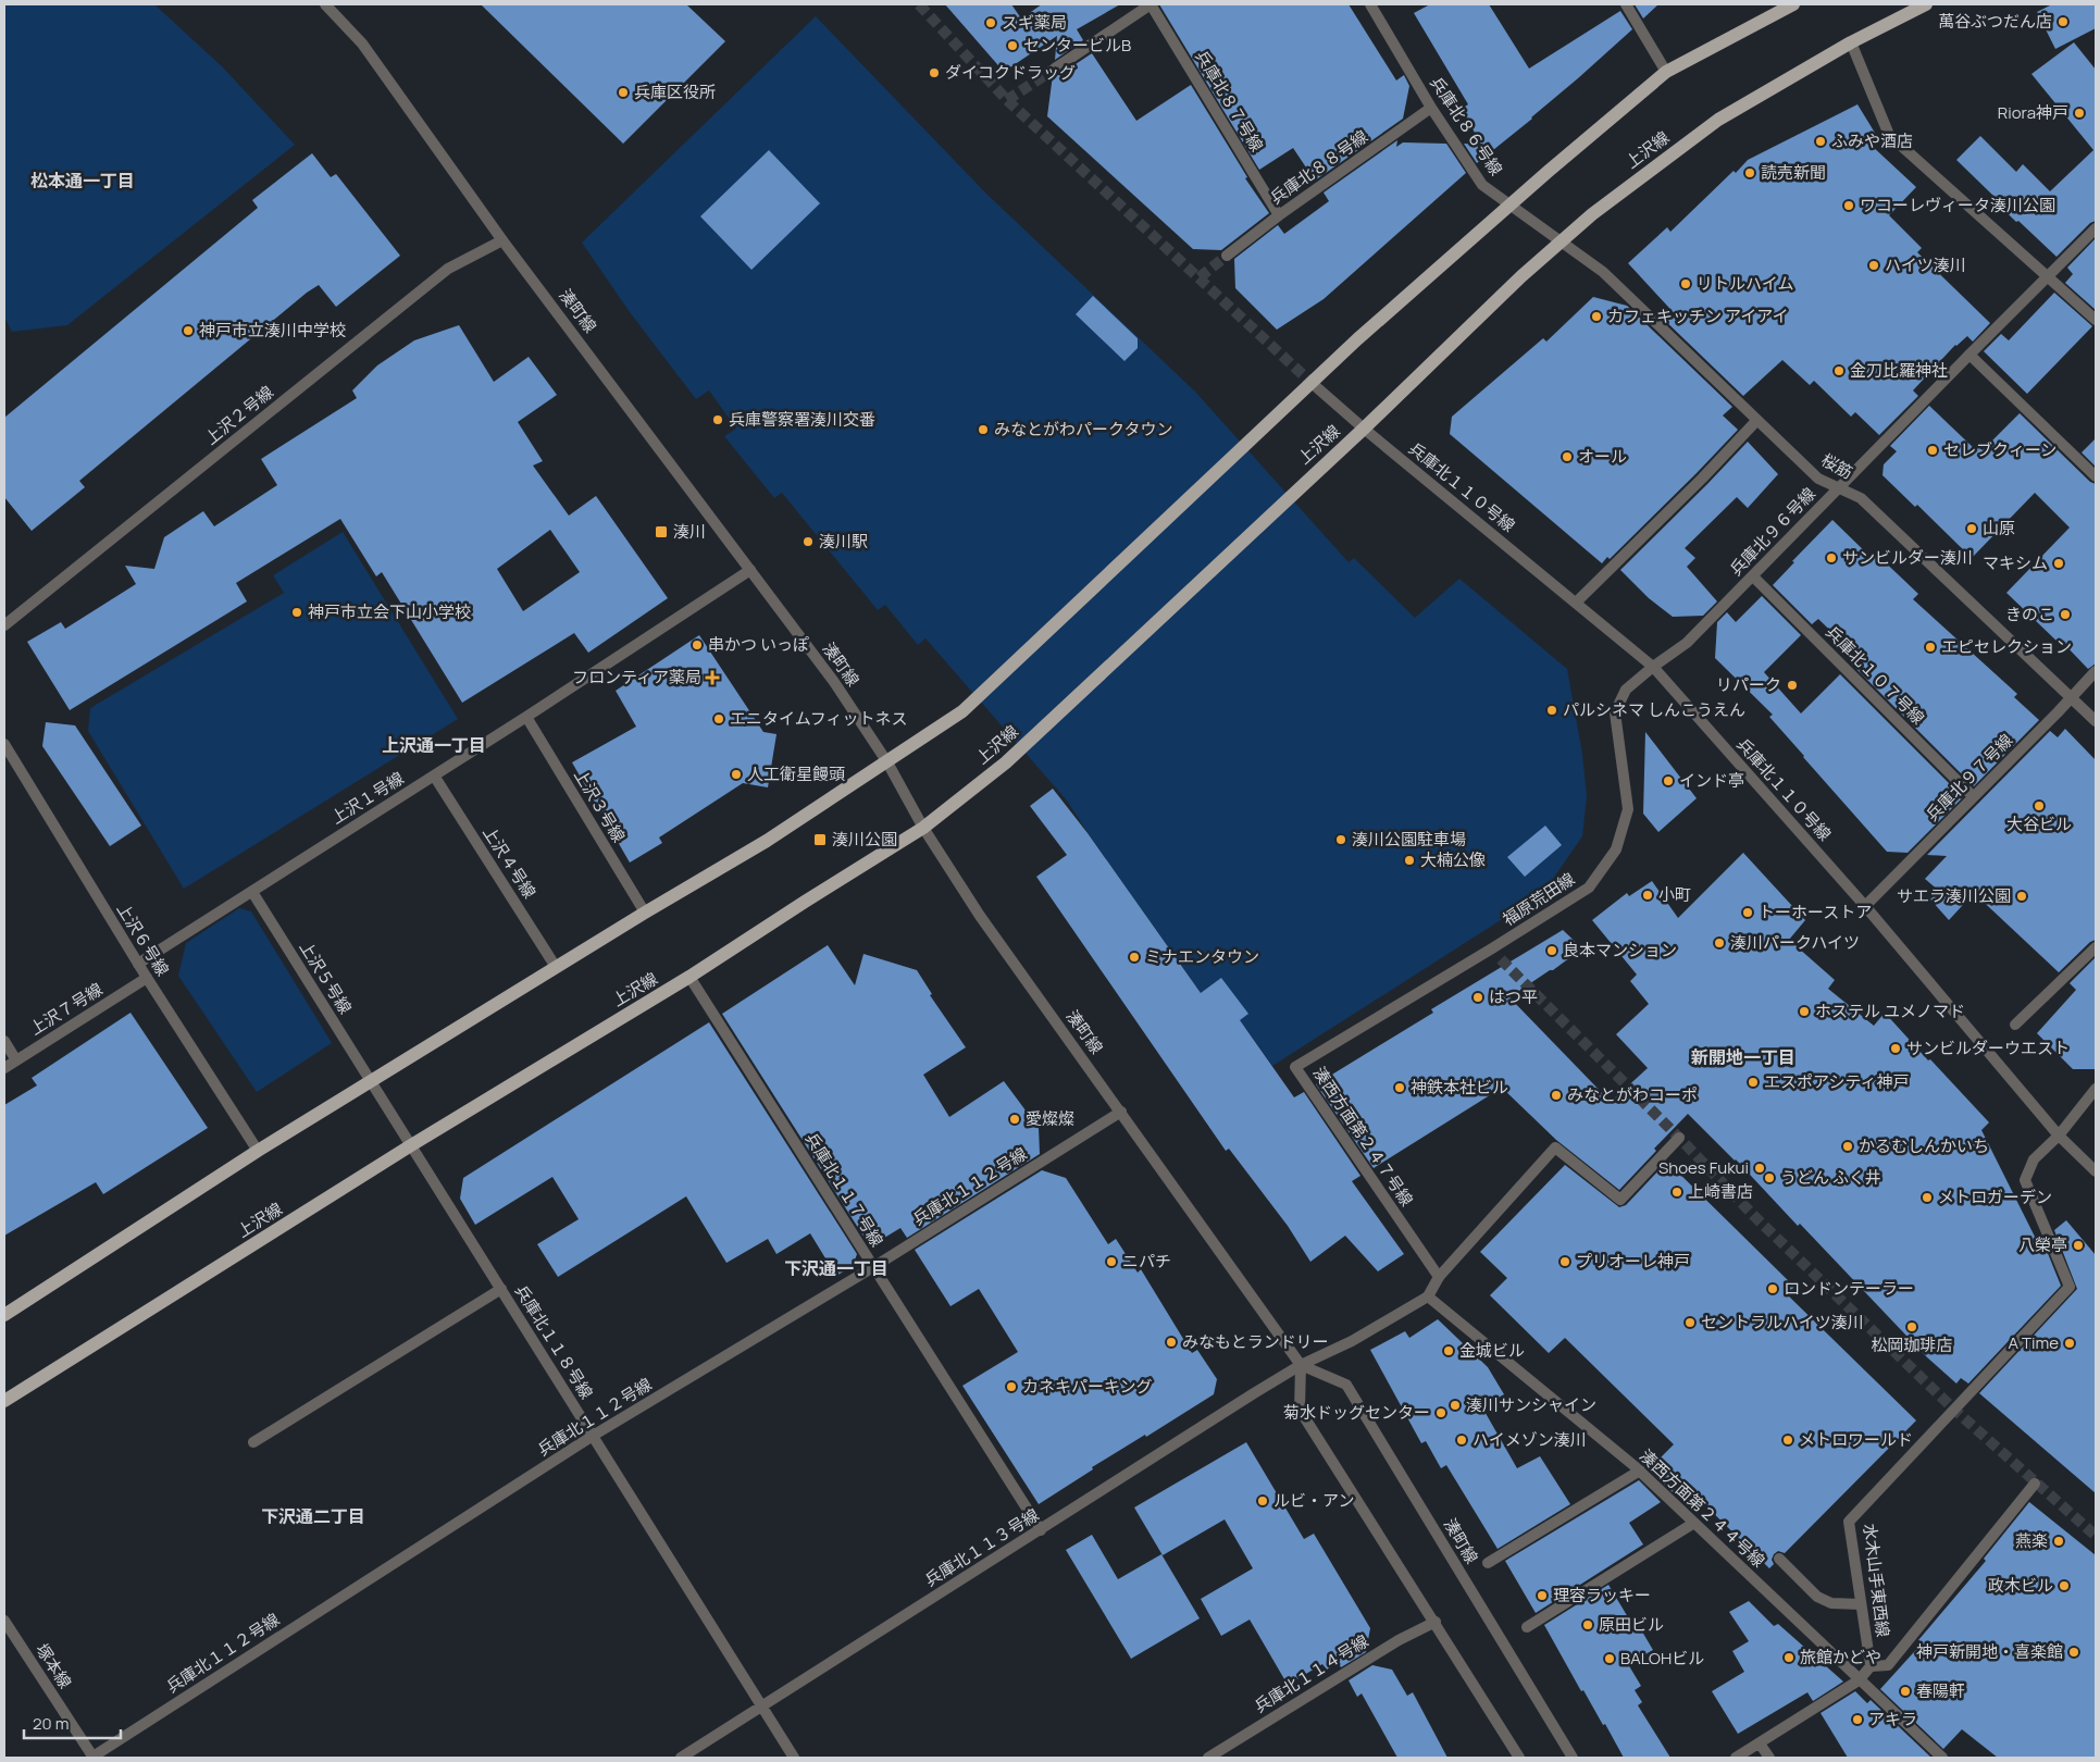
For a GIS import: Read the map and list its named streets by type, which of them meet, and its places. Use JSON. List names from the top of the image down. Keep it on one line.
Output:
{"streets":{"main road":["上沢線"],"street":["兵庫北８７号線","兵庫北８６号線","兵庫北８８号線","湊町線","上沢２号線","桜筋","兵庫北１１０号線","兵庫北９６号線","兵庫北１０７号線","兵庫北９７号線","上沢１号線","上沢３号線","上沢４号線","福原荒田線","上沢６号線","上沢５号線","上沢７号線","湊西方面第２４７号線","兵庫北１１２号線","兵庫北１１７号線","兵庫北１１８号線","湊西方面第２４４号線","兵庫北１１３号線","水木山手東西線","塚本線","兵庫北１１４号線"]},"crossings":[["兵庫北８７号線","兵庫北８８号線"],["兵庫北８６号線","上沢線"],["兵庫北８６号線","兵庫北８８号線"],["兵庫北８６号線","桜筋"],["上沢線","湊町線"],["上沢線","桜筋"],["上沢線","兵庫北１１０号線"],["上沢線","兵庫北１１７号線"],["上沢線","兵庫北１１８号線"],["湊町線","上沢２号線"],["湊町線","上沢１号線"],["湊町線","兵庫北１１２号線"],["湊町線","兵庫北１１３号線"],["桜筋","兵庫北９６号線"],["桜筋","兵庫北９７号線"],["兵庫北１１０号線","兵庫北９６号線"],["兵庫北１１０号線","兵庫北９７号線"],["兵庫北１１０号線","福原荒田線"],["兵庫北１１０号線","水木山手東西線"],["兵庫北９６号線","兵庫北１０７号線"],["兵庫北９６号線","福原荒田線"],["兵庫北１０７号線","兵庫北９７号線"],["上沢１号線","上沢３号線"],["上沢１号線","上沢４号線"],["上沢１号線","上沢６号線"],["上沢１号線","上沢５号線"],["福原荒田線","湊西方面第２４７号線"],["上沢６号線","上沢７号線"],["上沢５号線","兵庫北１１８号線"],["兵庫北１１２号線","兵庫北１１７号線"],["兵庫北１１２号線","兵庫北１１８号線"],["兵庫北１１２号線","塚本線"],["兵庫北１１７号線","兵庫北１１３号線"],["兵庫北１１８号線","兵庫北１１３号線"]],"districts":["松本通一丁目","上沢通一丁目","新開地一丁目","下沢通一丁目","下沢通二丁目"],"places":{"other":["萬谷ぶつだん店","スギ薬局","センタービルB","ダイコクドラッグ","兵庫区役所","Riora神戸","ふみや酒店","読売新聞","ワコーレヴィータ湊川公園","ハイツ湊川","リトルハイム","カフェキッチン アイアイ","神戸市立湊川中学校","金刀比羅神社","兵庫警察署湊川交番","みなとがわパークタウン","セレブクィーン","オール","山原","湊川駅","サンビルダー湊川","マキシム","神戸市立会下山小学校","きのこ","串かつ いっぽ","エピセレクション","リパーク","パルシネマ しんこうえん","エニタイムフィットネス","人工衛星饅頭","インド亭","大谷ビル","湊川公園駐車場","大楠公像","小町","サエラ湊川公園","トーホーストア","湊川パークハイツ","良本マンション","ミナエンタウン","はつ平","ホステル ユメノマド","サンビルダーウエスト","エスポアシティ神戸","神鉄本社ビル","みなとがわコーポ","愛燦燦","かるむしんかいち","Shoes Fukui","うどん ふく井","上崎書店","メトロガーデン","八榮亭","ニパチ","プリオーレ神戸","ロンドンテーラー","セントラルハイツ湊川","松岡珈琲店","みなもとランドリー","A Time","金城ビル","カネキパーキング","湊川サンシャイン","菊水ドッグセンター","ハイメゾン湊川","メトロワールド","ルビ・アン","燕楽","政木ビル","理容ラッキー","原田ビル","神戸新開地・喜楽館","旅館かどや","BALOHビル","春陽軒","アキラ"],"transit":["湊川","湊川公園"],"health":["フロンティア薬局"]},"scale_bar":"20 m"}
